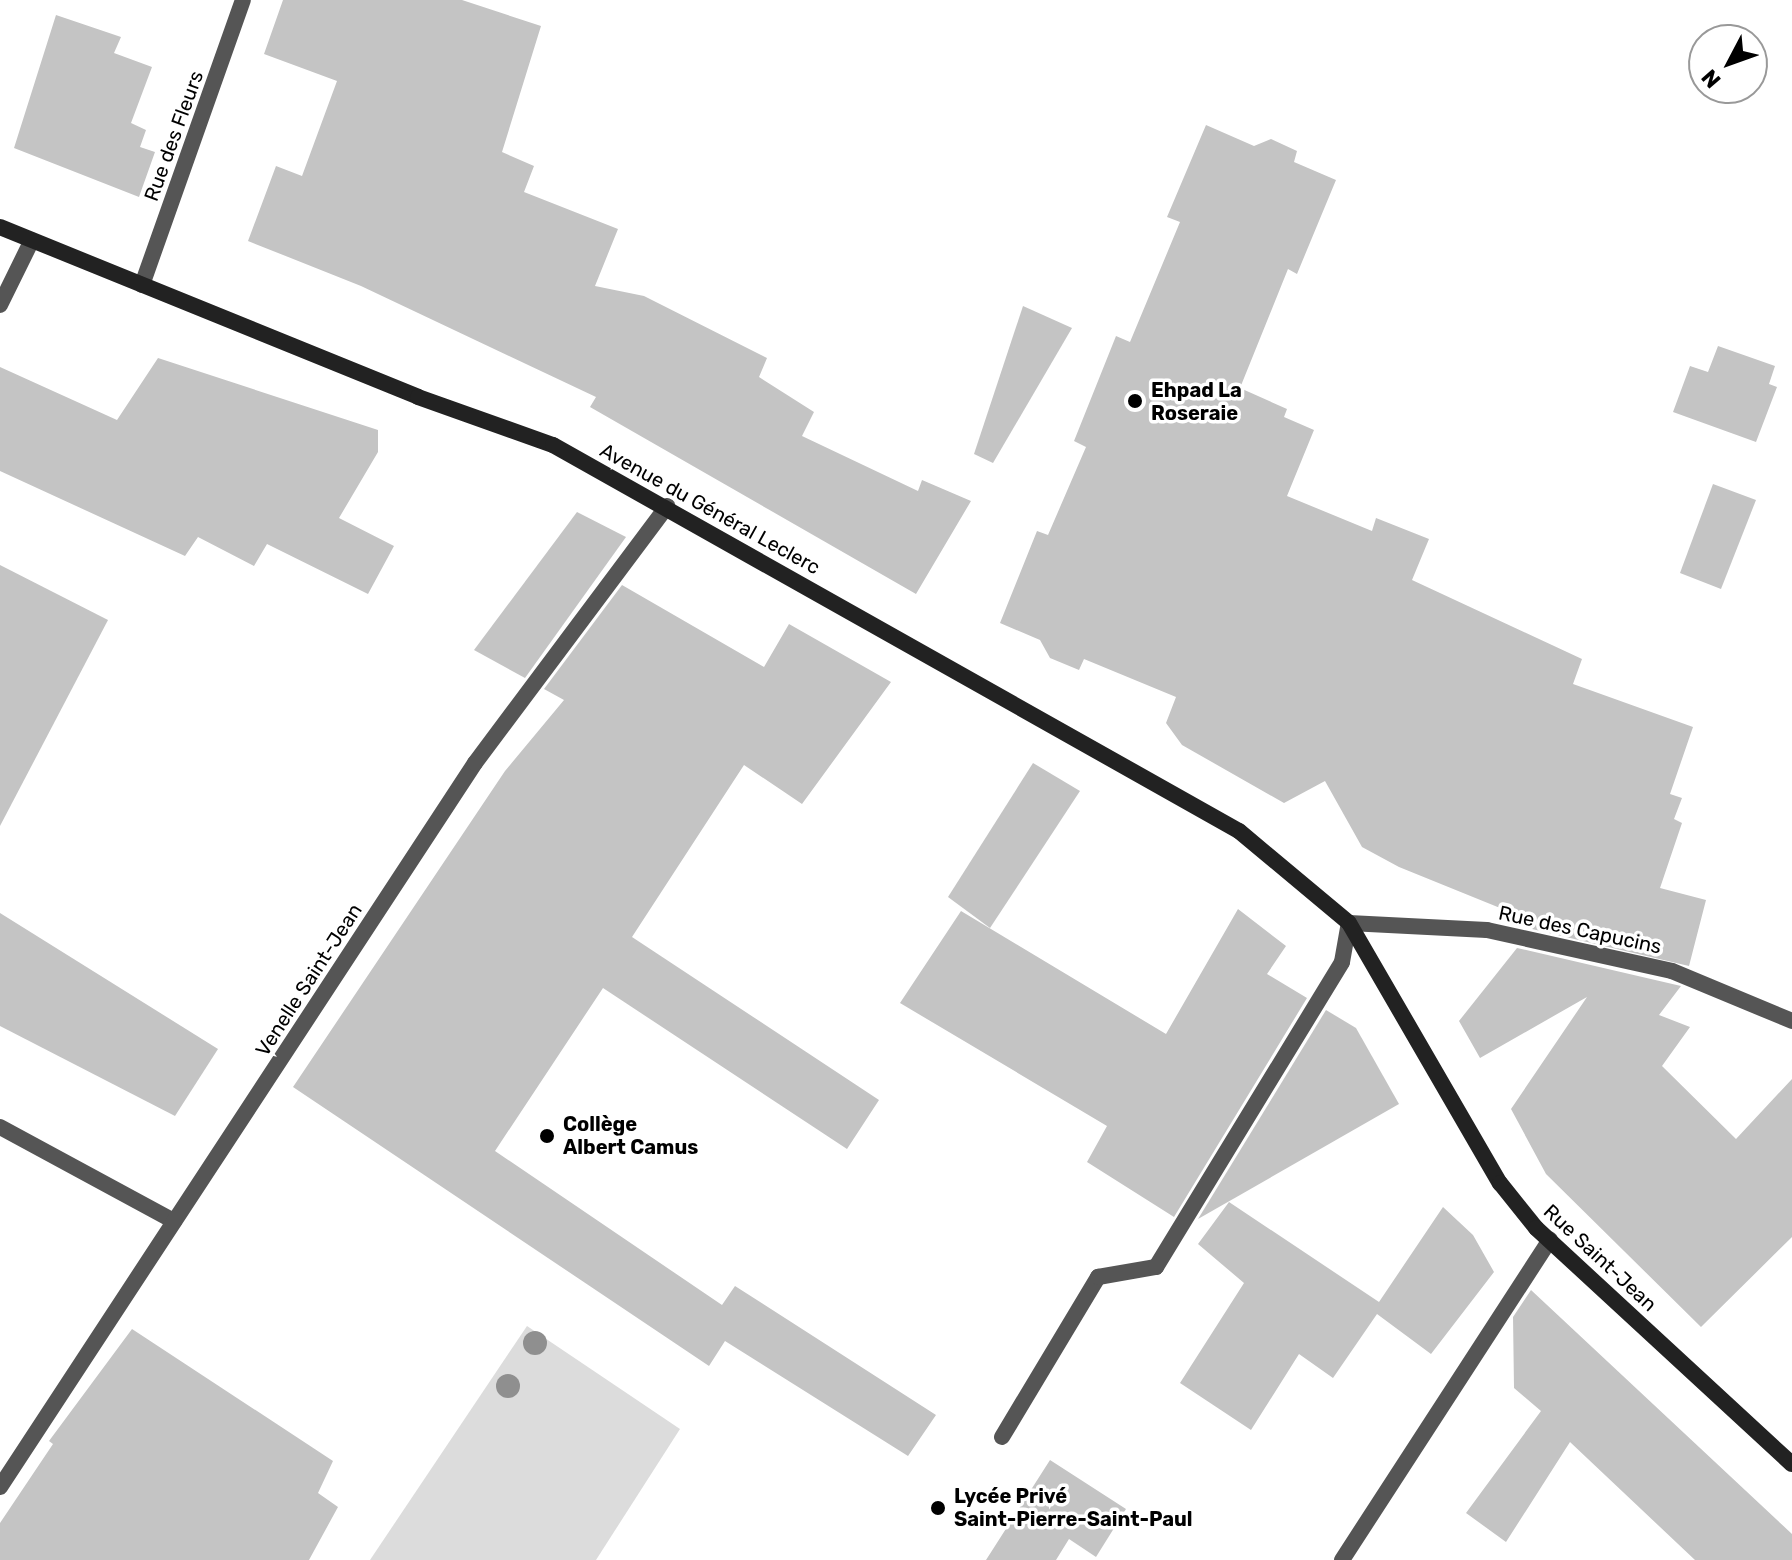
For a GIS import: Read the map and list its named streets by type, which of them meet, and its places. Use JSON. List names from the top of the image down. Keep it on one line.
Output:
{"streets":{"main road":["Avenue du Général Leclerc","Rue Saint-Jean"],"street":["Rue des Fleurs","Rue des Capucins","Venelle Saint-Jean"]},"crossings":[["Rue des Fleurs","Avenue du Général Leclerc"],["Avenue du Général Leclerc","Rue des Capucins"],["Avenue du Général Leclerc","Venelle Saint-Jean"],["Avenue du Général Leclerc","Rue Saint-Jean"],["Rue des Capucins","Rue Saint-Jean"]],"places":["Ehpad La Roseraie","Collège Albert Camus","Lycée Privé Saint-Pierre-Saint-Paul"],"north":"bottom left"}
